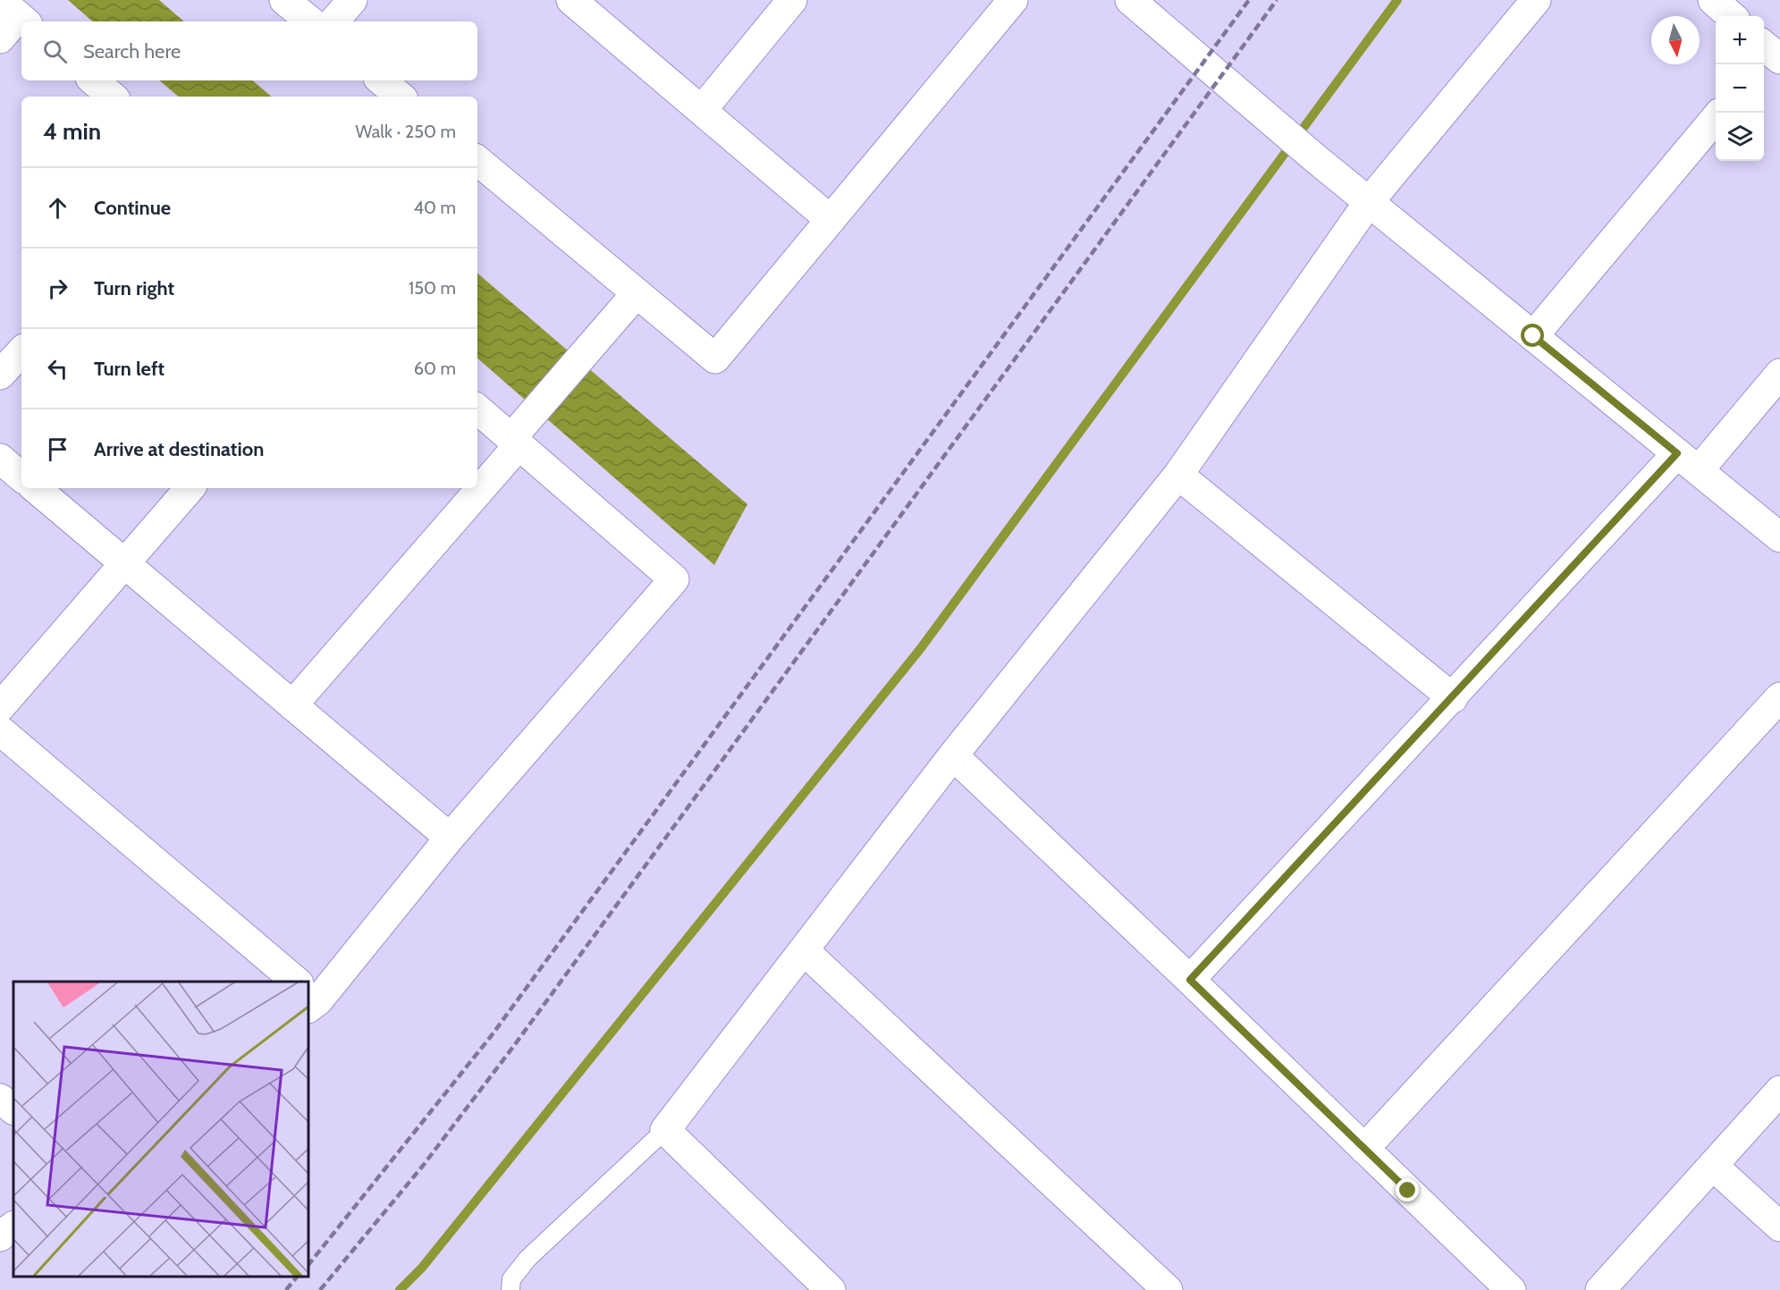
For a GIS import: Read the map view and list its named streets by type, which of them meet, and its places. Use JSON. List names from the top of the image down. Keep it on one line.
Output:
{"north":"bottom","page":{"map_buttons":["+","−"],"search":"Search here","heading":["4 min","Walk · 250 m"],"list":[["Continue","40 m"],["Turn right","150 m"],["Turn left","60 m"],"Arrive at destination"]}}
